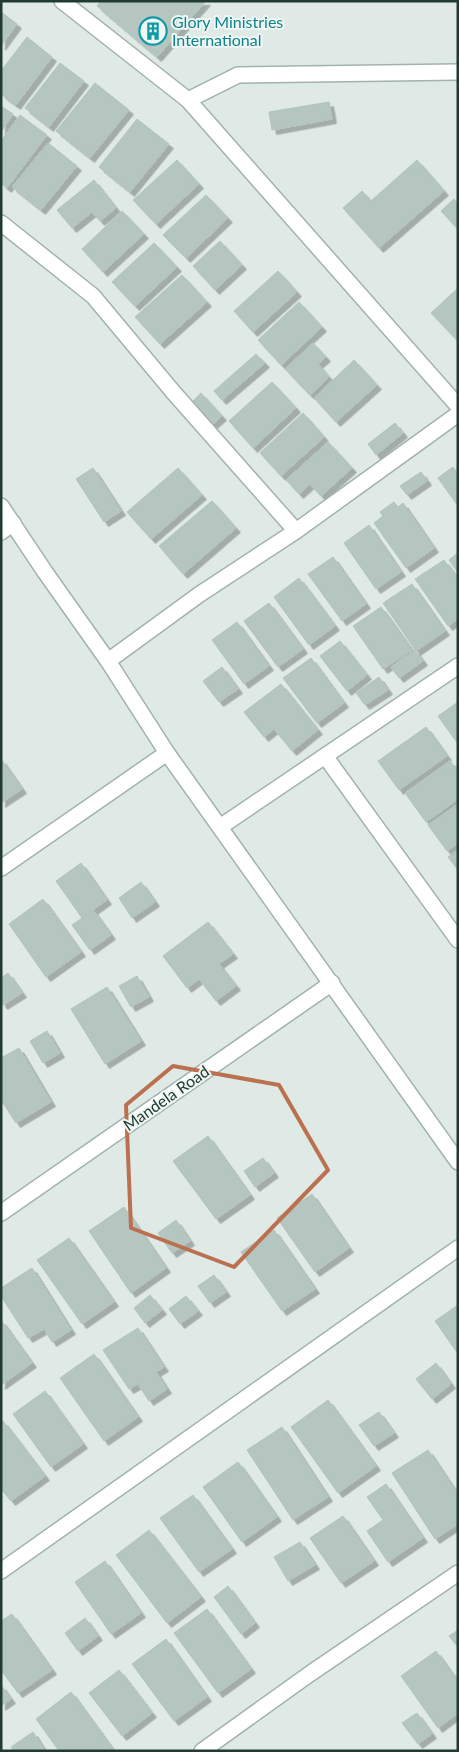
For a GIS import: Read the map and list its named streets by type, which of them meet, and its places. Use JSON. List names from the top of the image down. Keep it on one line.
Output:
{"streets":{"street":["Mandela Road"]},"places":{"building":["Glory Ministries International"]}}
